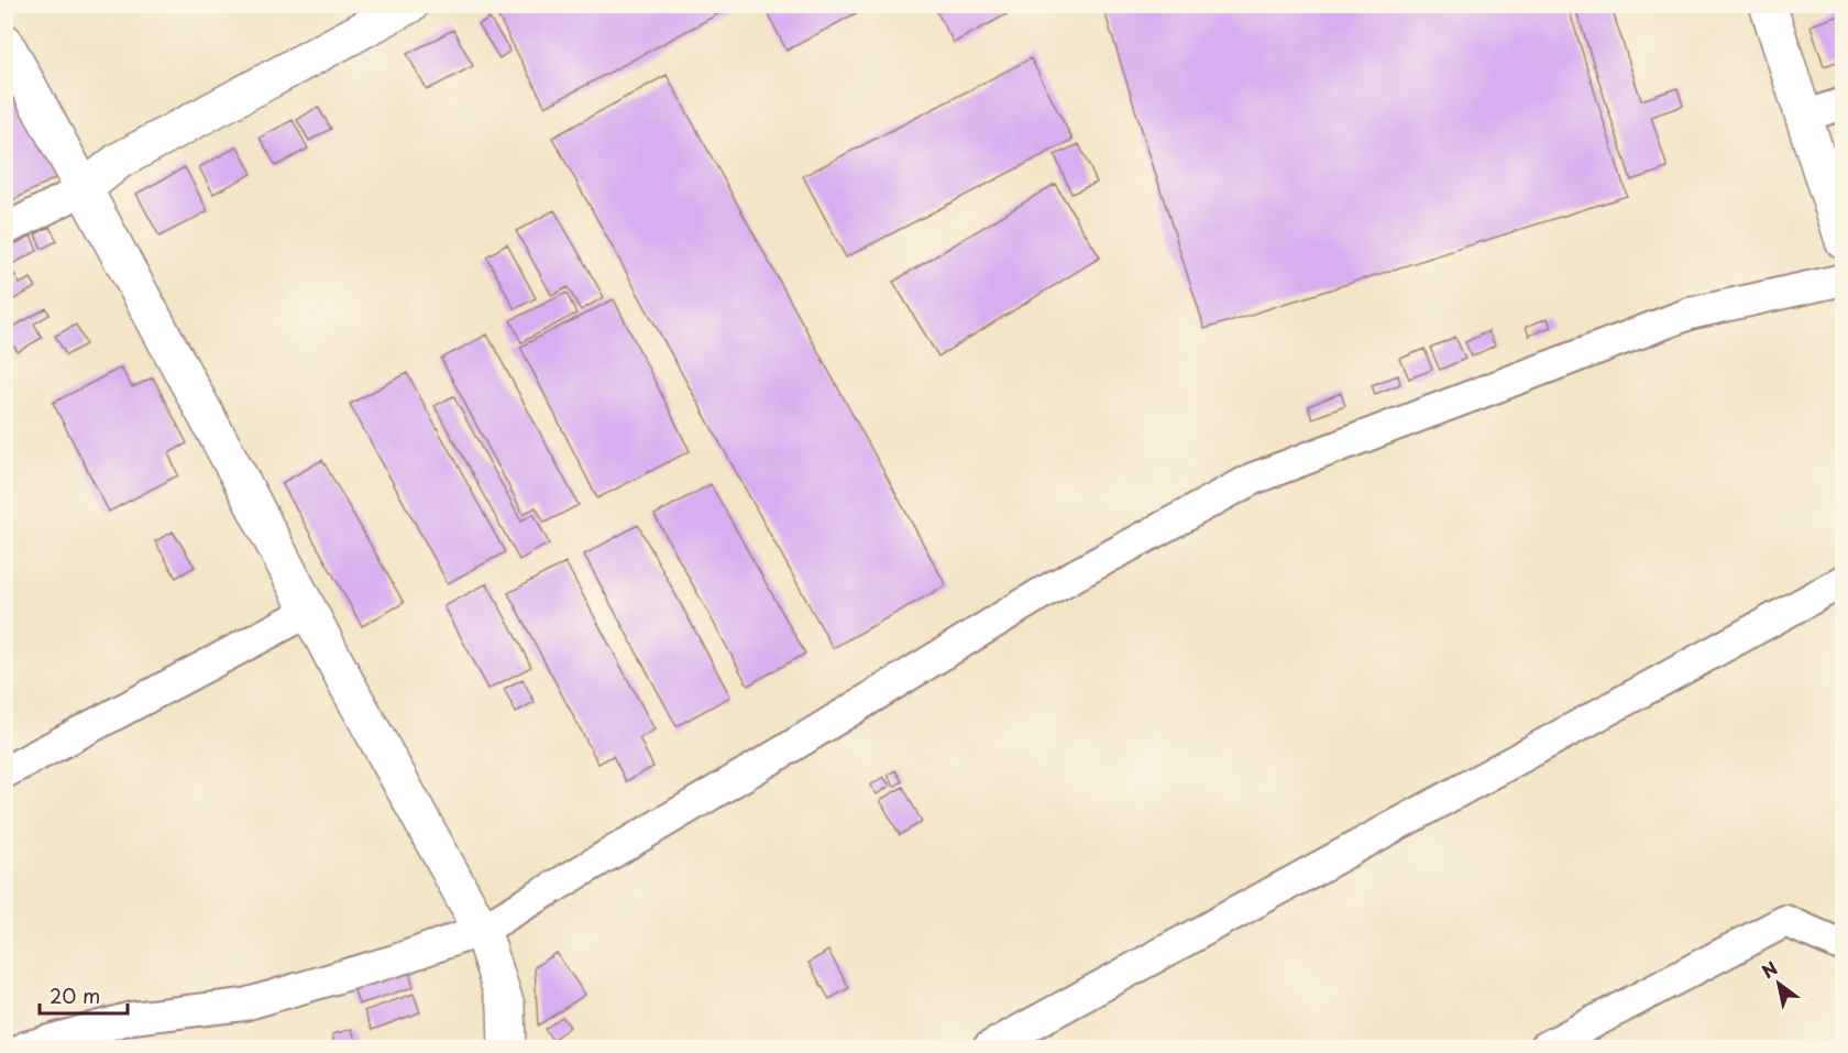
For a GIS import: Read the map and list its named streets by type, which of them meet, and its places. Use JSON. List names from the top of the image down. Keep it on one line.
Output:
{"scale_bar":"20 m","north":"top left"}
